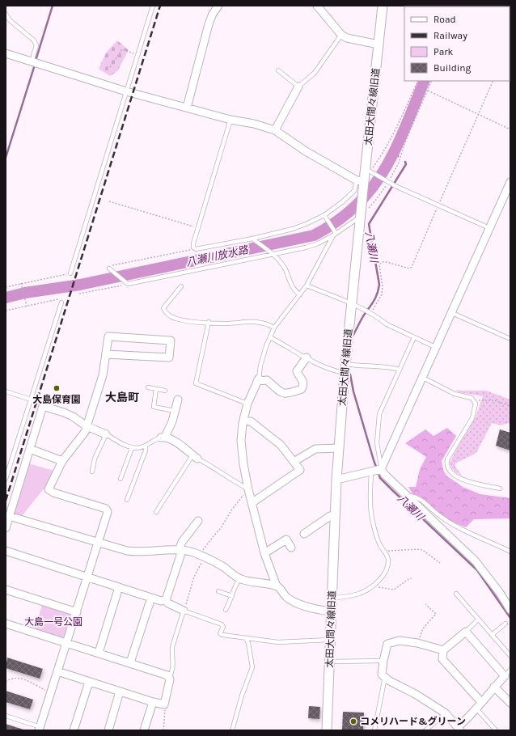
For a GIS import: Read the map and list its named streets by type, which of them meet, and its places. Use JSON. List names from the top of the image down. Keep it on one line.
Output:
{"streets":{"street":["太田大間々線旧道"]},"districts":["大島町"],"water":["八瀬川","八瀬川放水路"],"parks":["大島一号公園"],"places":["大島保育園","コメリハード&グリーン"],"legend":["Road","Railway","Park","Building"]}
